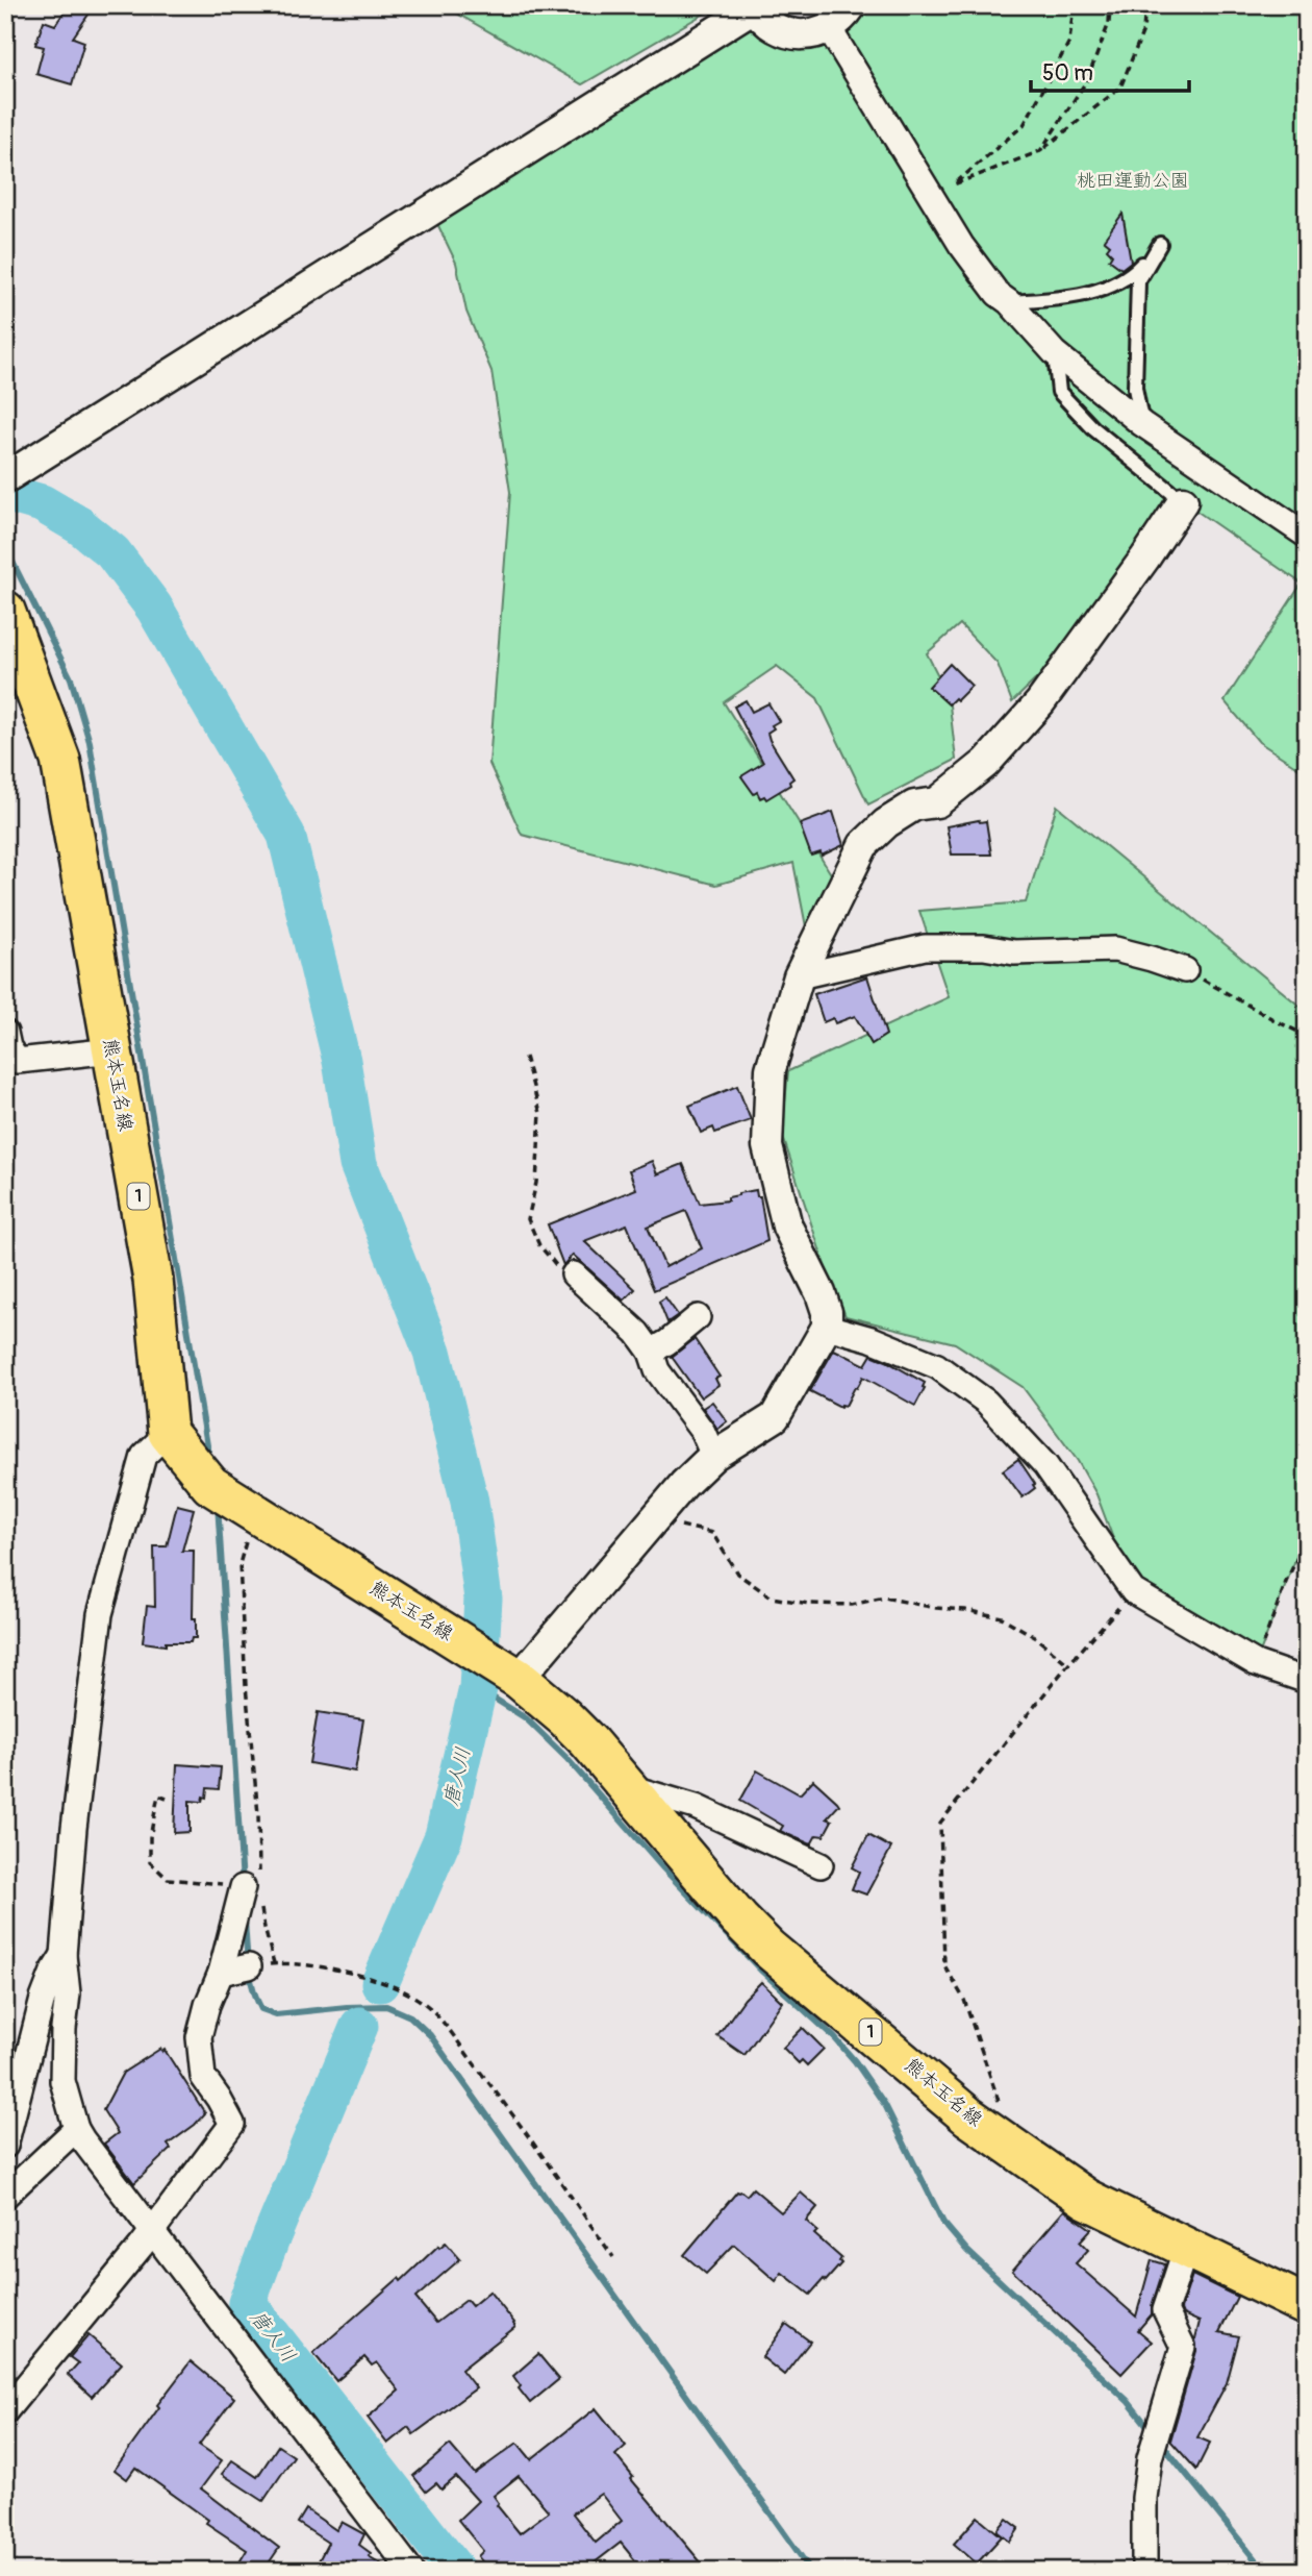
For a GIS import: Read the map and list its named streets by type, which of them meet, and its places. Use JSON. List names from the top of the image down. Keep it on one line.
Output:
{"streets":{"main road":["熊本玉名線","1"]},"water":["唐人川"],"parks":["桃田運動公園"],"scale_bar":"50 m"}
